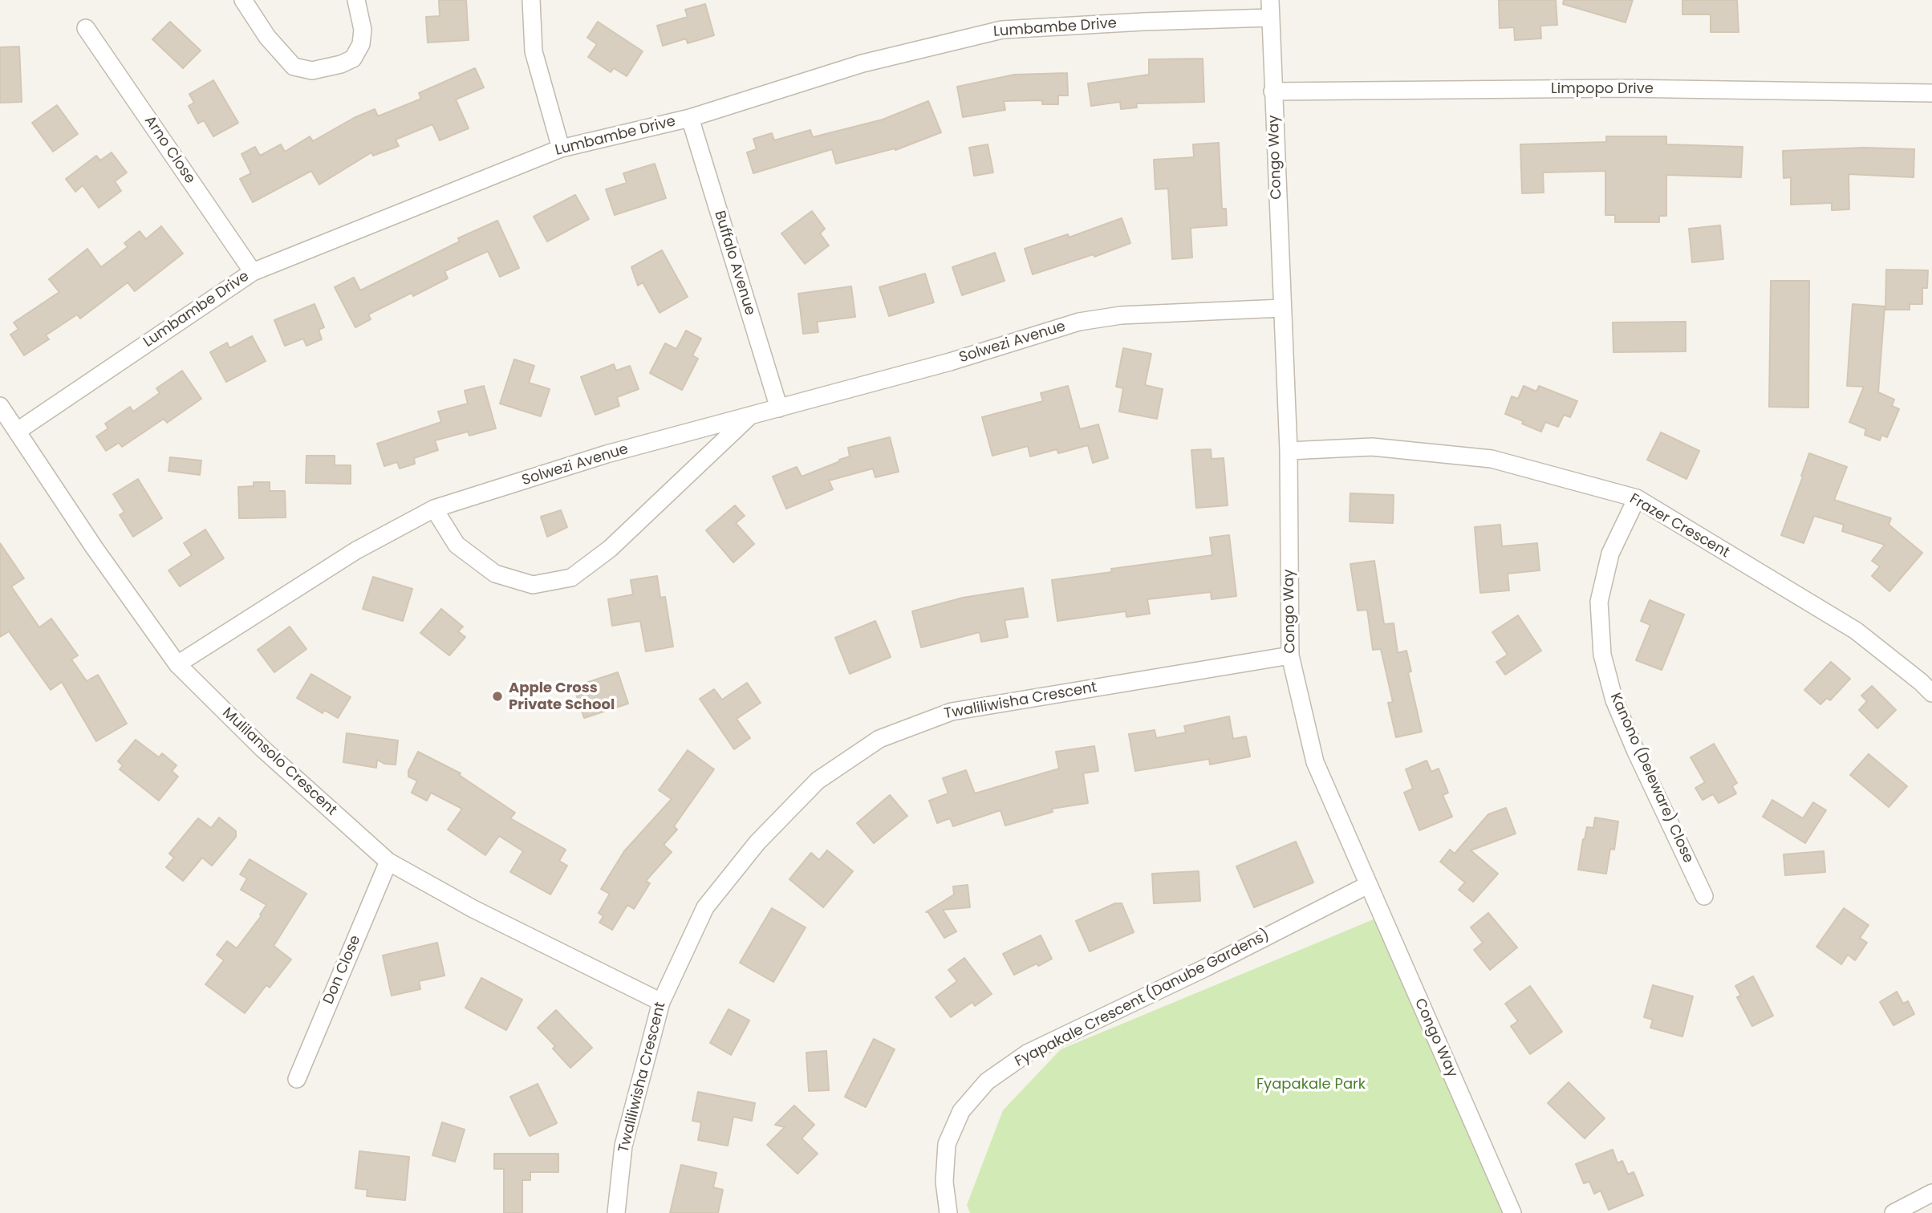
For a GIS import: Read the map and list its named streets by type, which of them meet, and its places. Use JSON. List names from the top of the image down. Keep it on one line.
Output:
{"streets":{"street":["Lumbambe Drive","Limpopo Drive","Arno Close","Congo Way","Buffalo Avenue","Solwezi Avenue","Frazer Crescent","Twaliliwisha Crescent","Mulilansolo Crescent","Kanono (Deleware) Close","Don Close","Fyapakale Crescent (Danube Gardens)"]},"crossings":[["Lumbambe Drive","Arno Close"],["Lumbambe Drive","Congo Way"],["Lumbambe Drive","Buffalo Avenue"],["Lumbambe Drive","Mulilansolo Crescent"],["Limpopo Drive","Congo Way"],["Congo Way","Solwezi Avenue"],["Congo Way","Frazer Crescent"],["Congo Way","Twaliliwisha Crescent"],["Congo Way","Fyapakale Crescent (Danube Gardens)"],["Buffalo Avenue","Solwezi Avenue"],["Solwezi Avenue","Mulilansolo Crescent"],["Frazer Crescent","Kanono (Deleware) Close"],["Twaliliwisha Crescent","Mulilansolo Crescent"],["Mulilansolo Crescent","Don Close"]],"parks":["Fyapakale Park"],"places":["Apple Cross Private School"]}
